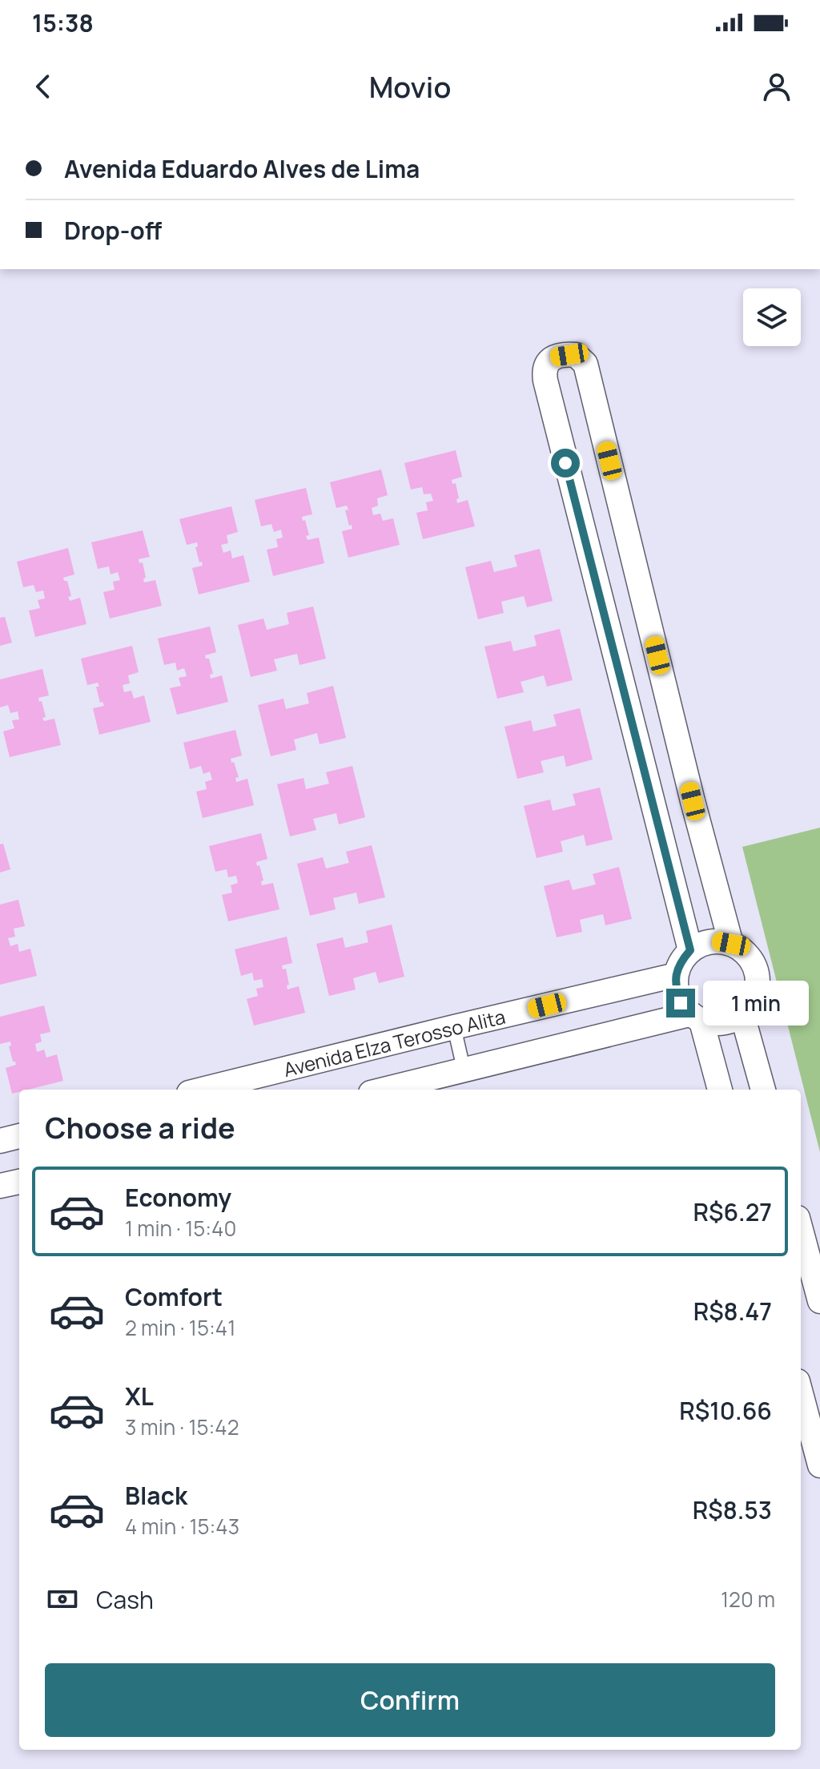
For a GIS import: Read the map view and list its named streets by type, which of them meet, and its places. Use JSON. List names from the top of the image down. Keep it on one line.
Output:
{"streets":{"street":["Avenida Elza Terosso Alita"]},"page":{"status":"15:38","header":"Movio","banner":["Avenida Eduardo Alves de Lima","Drop-off"],"bubble":"1 min","heading":"Choose a ride","list":[{"name":"Economy","note":"1 min · 15:40","value":"R$6.27"},{"name":"Comfort","note":"2 min · 15:41","value":"R$8.47"},{"name":"XL","note":"3 min · 15:42","value":"R$10.66"},{"name":"Black","note":"4 min · 15:43","value":"R$8.53"}],"pay":["Cash","120 m"],"buttons":"Confirm"}}
